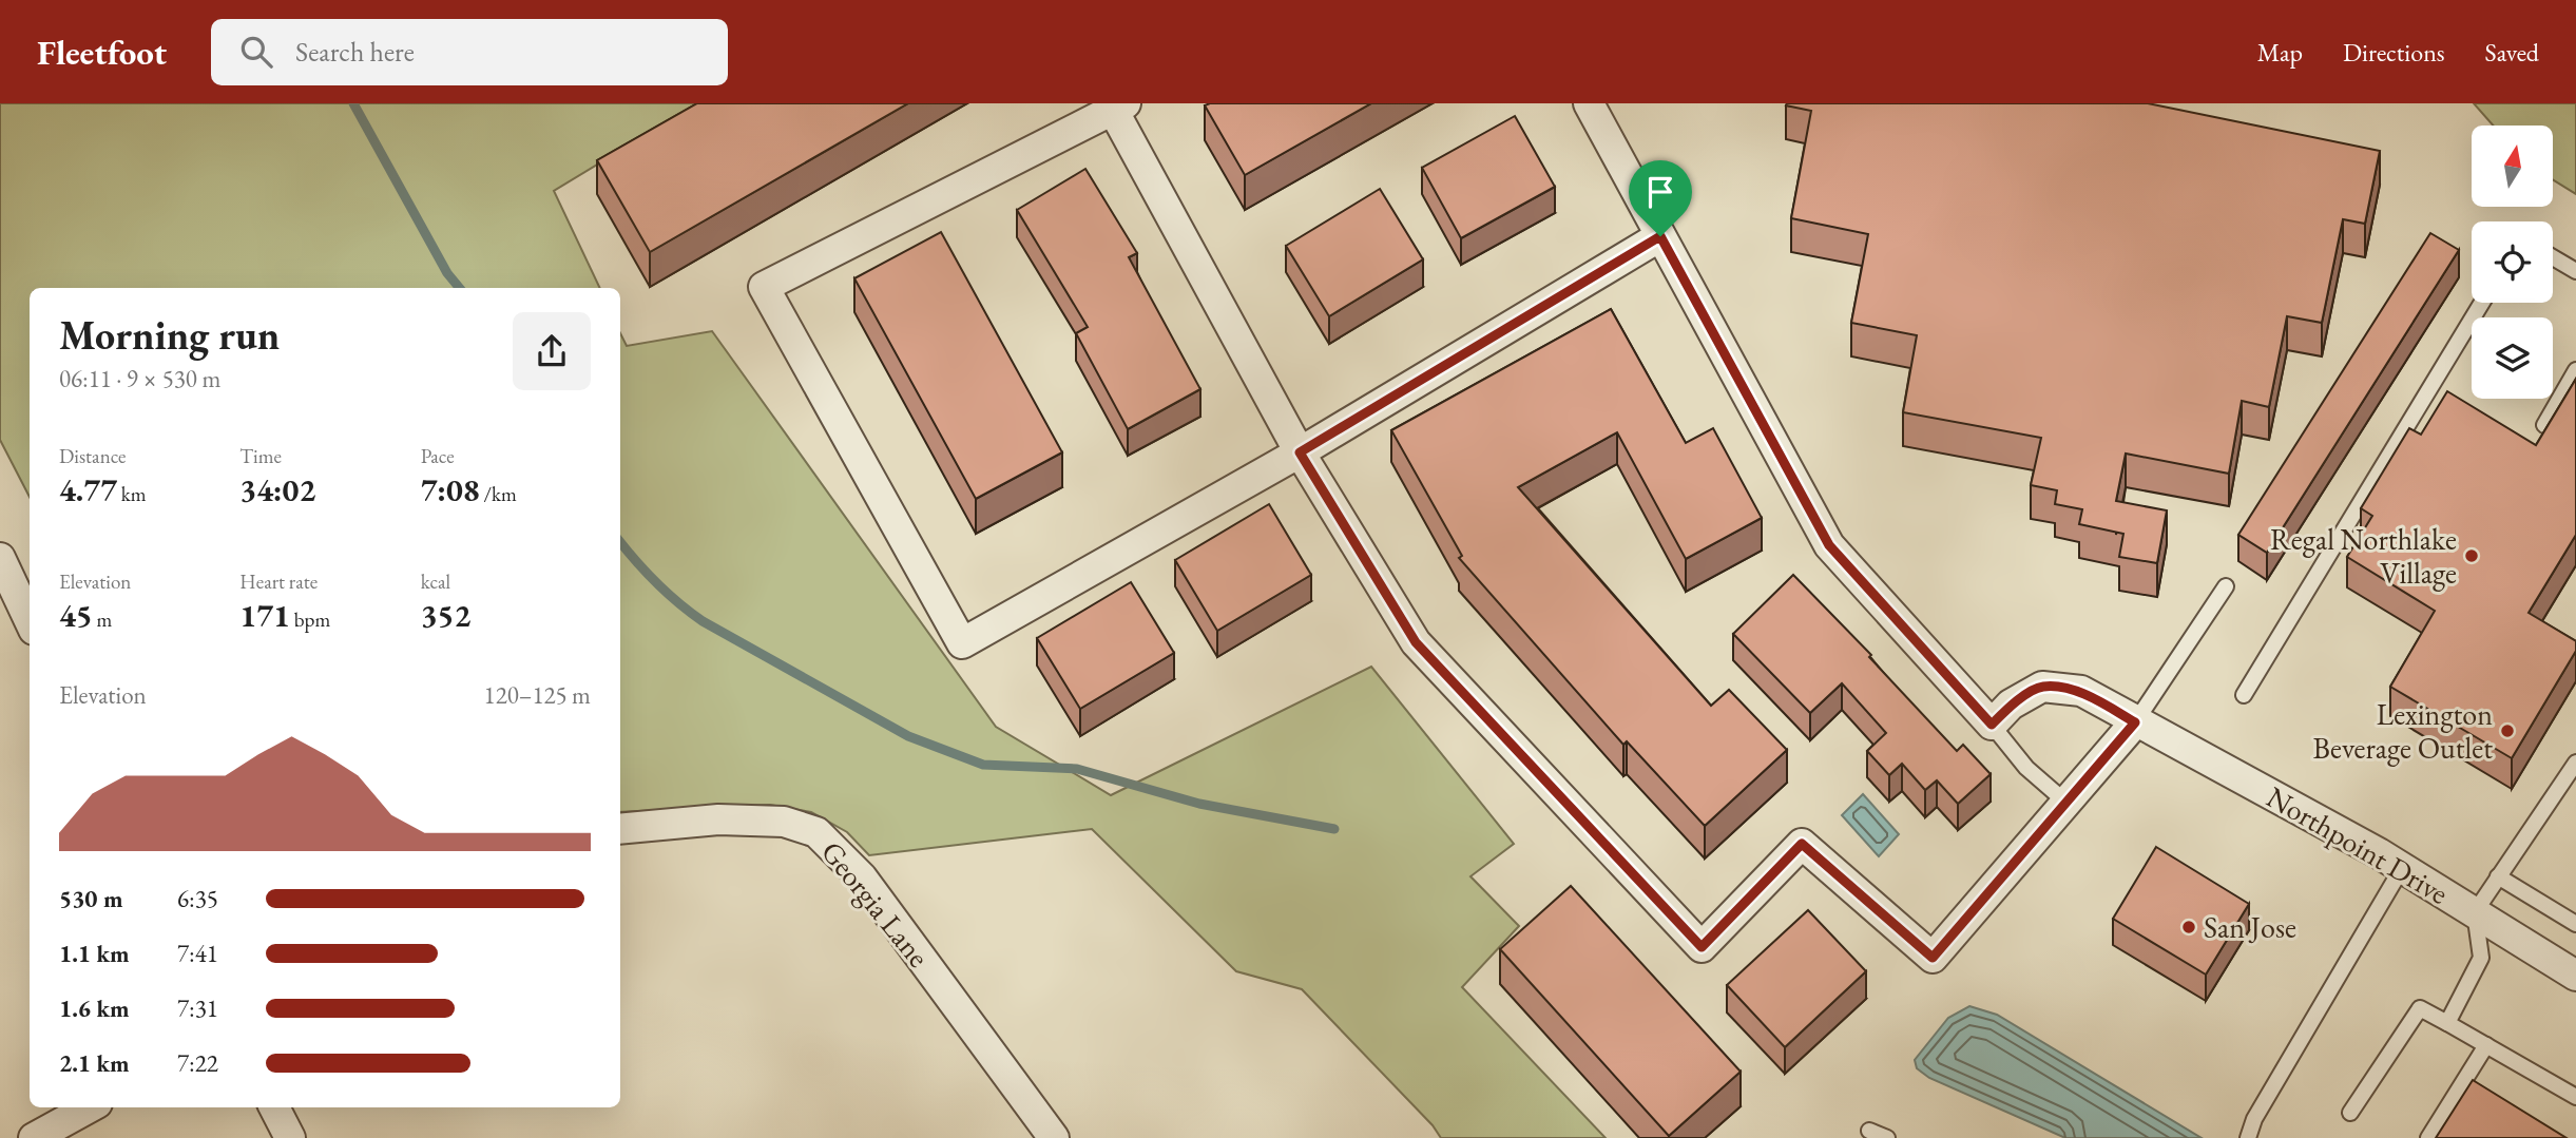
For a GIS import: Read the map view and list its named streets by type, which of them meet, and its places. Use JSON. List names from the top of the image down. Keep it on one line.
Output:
{"streets":{"street":["Northpoint Drive","Georgia Lane"]},"places":["Regal Northlake Village","Lexington Beverage Outlet","San Jose"],"north":"top","page":{"header":"Fleetfoot","search":"Search here","nav":["Map","Directions","Saved"],"heading":["Morning run","06:11 · 9 × 530 m"],"stats":[["Distance","4.77 km"],["Time","34:02"],["Pace","7:08 /km"],["Elevation","45 m"],["Heart rate","171 bpm"],["kcal","352"]],"chart":["Elevation","120–125 m"],"list":[{"name":"530 m","note":"6:35"},{"name":"1.1 km","note":"7:41"},{"name":"1.6 km","note":"7:31"},{"name":"2.1 km","note":"7:22"}]}}
